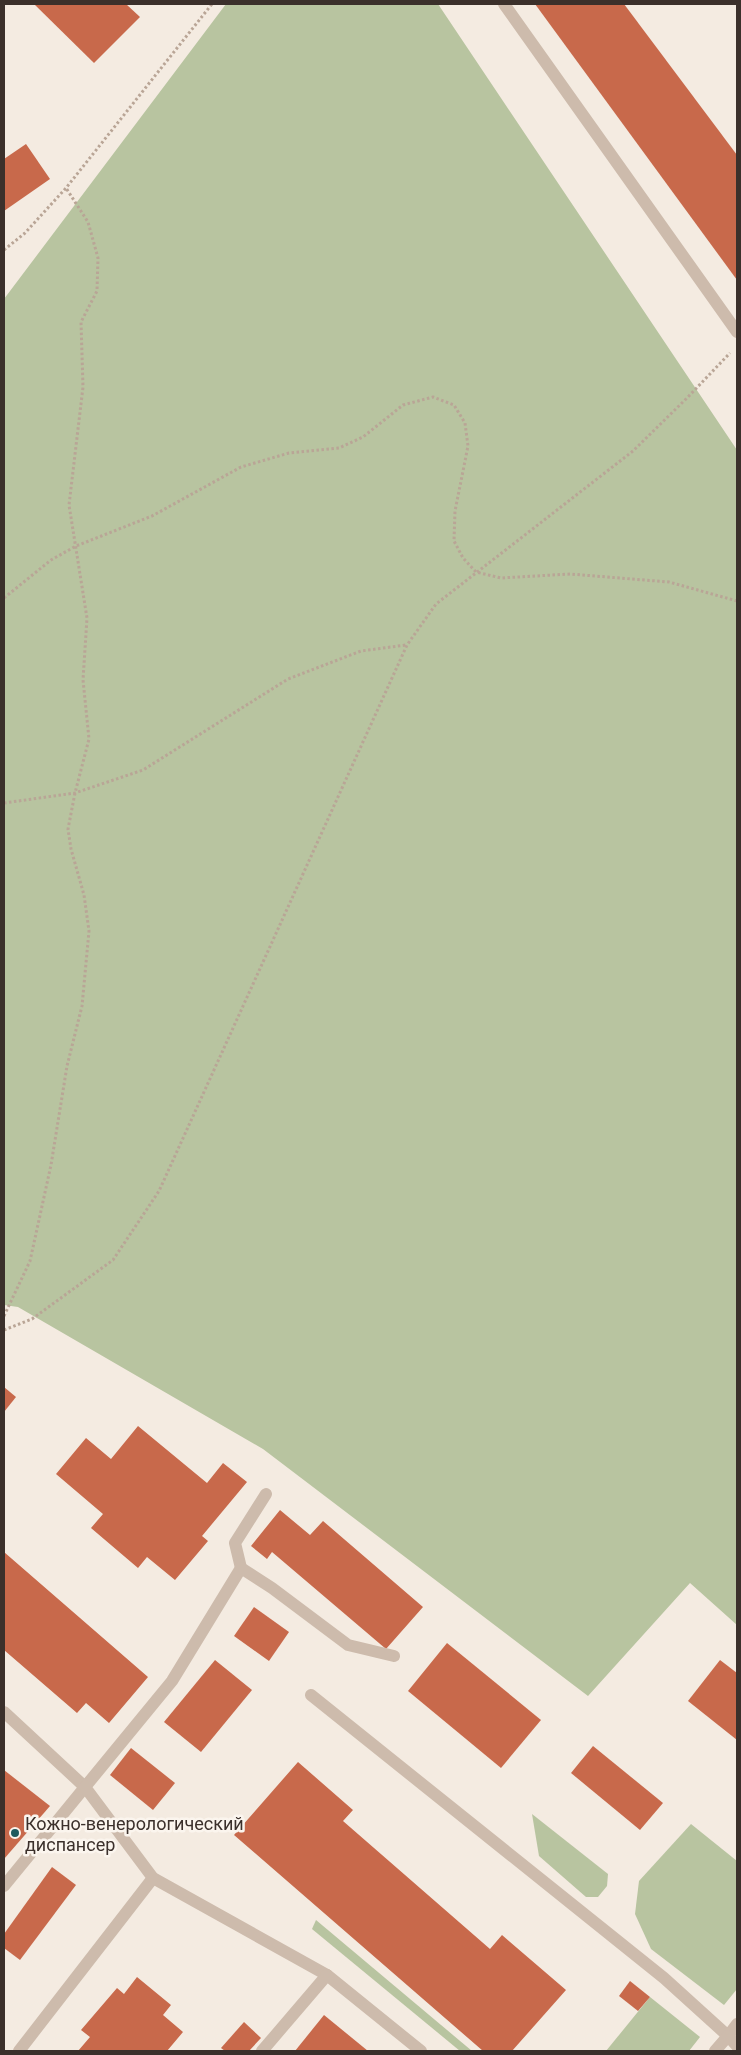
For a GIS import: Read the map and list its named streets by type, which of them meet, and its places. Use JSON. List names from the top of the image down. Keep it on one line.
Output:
{"places":["Кожно-венерологический диспансер"]}
